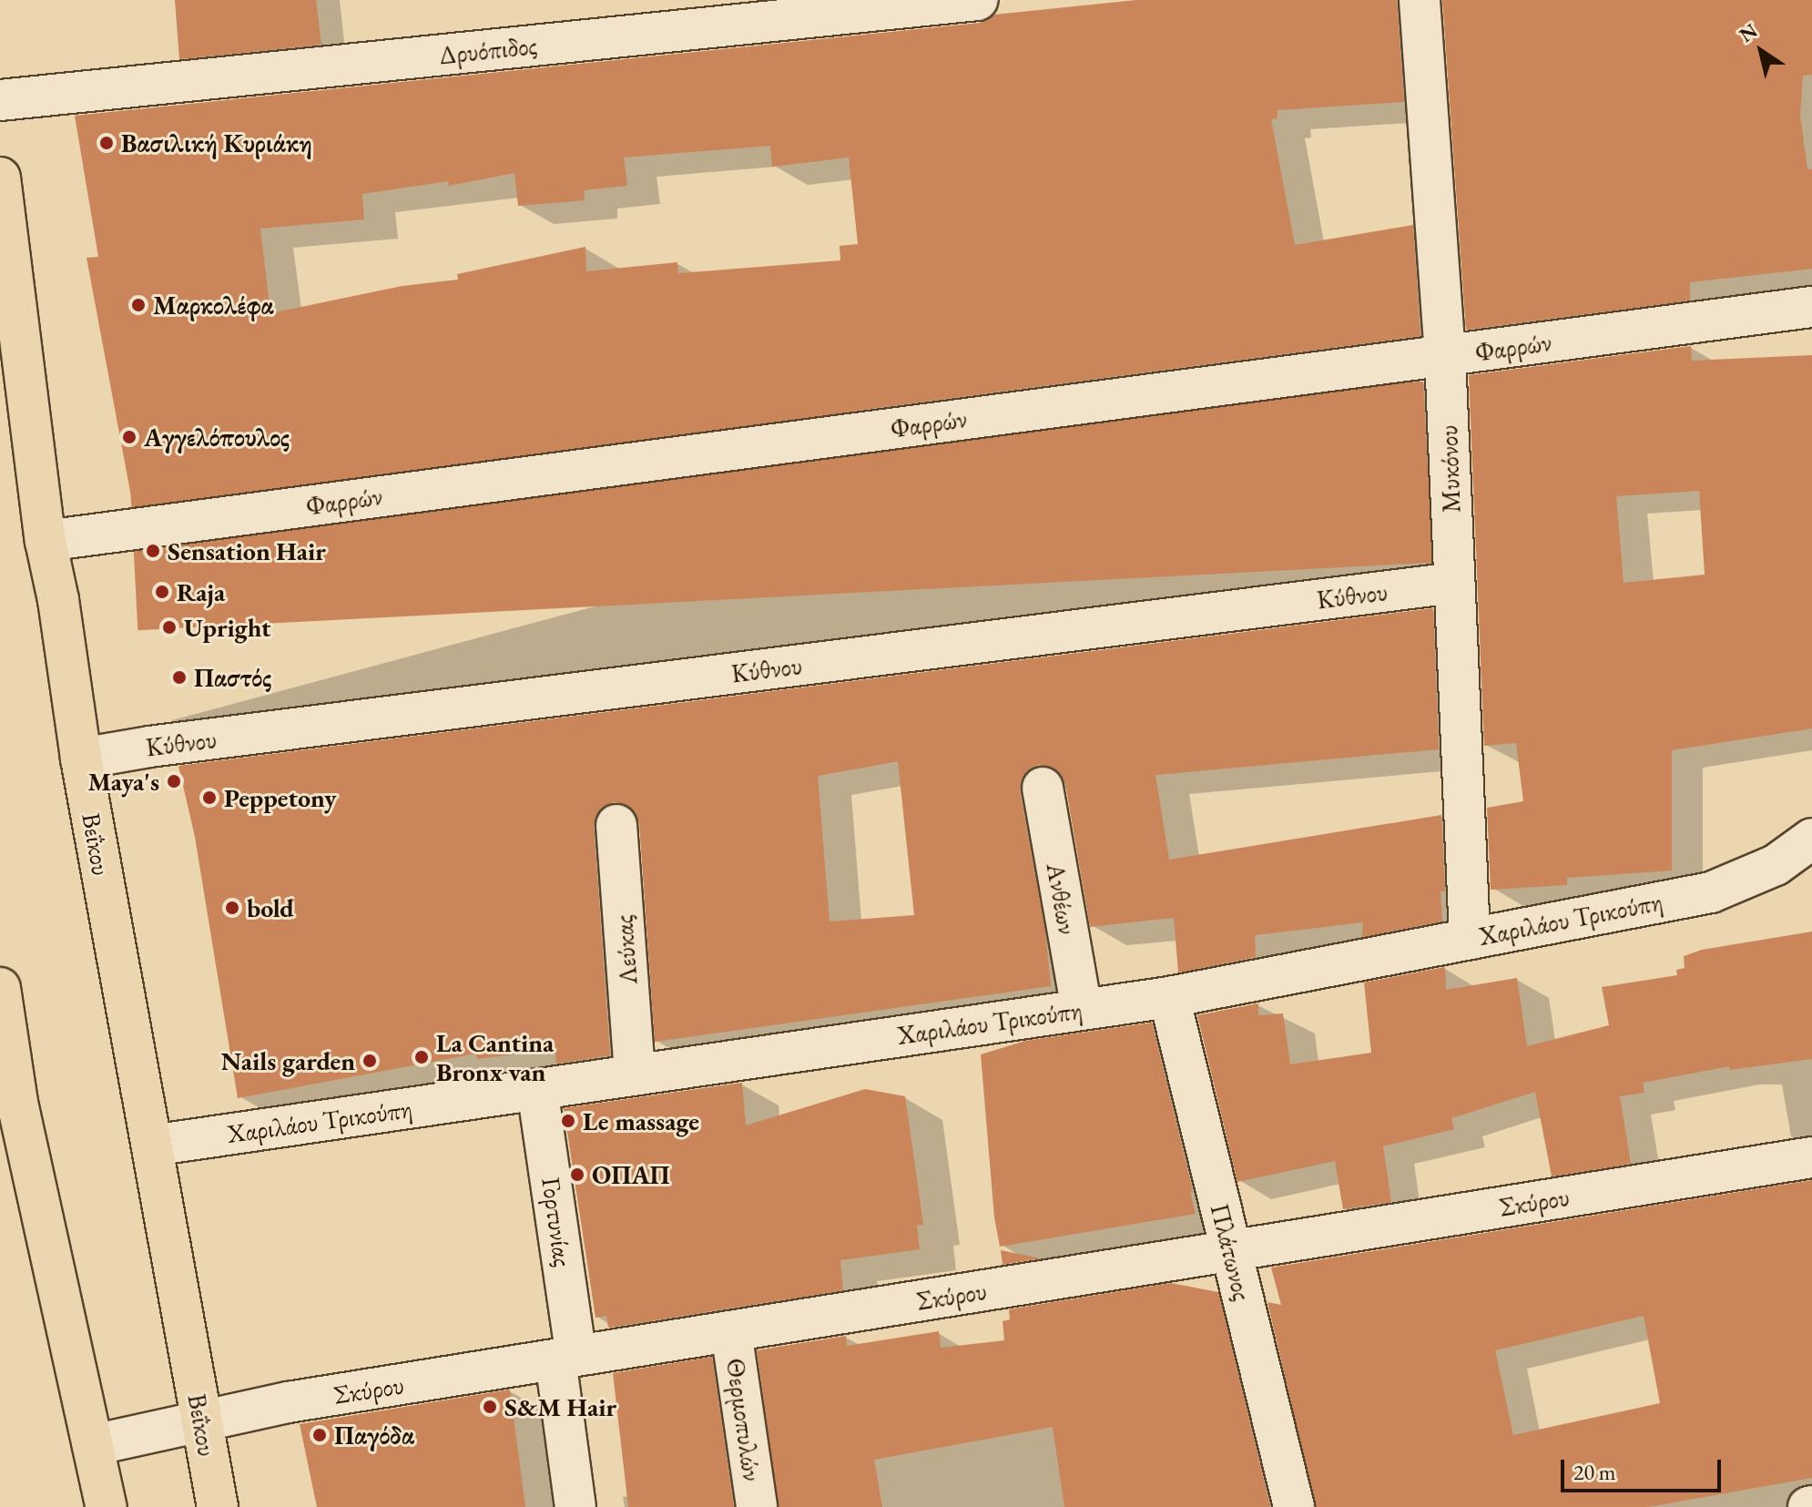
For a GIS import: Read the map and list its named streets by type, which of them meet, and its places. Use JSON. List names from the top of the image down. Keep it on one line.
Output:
{"streets":{"main road":["Βεΐκου"],"street":["Δρυόπιδος","Φαρρών","Μυκόνου","Κύθνου","Ανθέων","Χαριλάου Τρικούπη","Λεύκας","Σκύρου","Γορτυνίας","Πλάτωνος","Θερμοπυλών"]},"crossings":[["Φαρρών","Μυκόνου"],["Φαρρών","Βεΐκου"],["Μυκόνου","Κύθνου"],["Μυκόνου","Χαριλάου Τρικούπη"],["Κύθνου","Βεΐκου"],["Βεΐκου","Χαριλάου Τρικούπη"],["Βεΐκου","Σκύρου"],["Ανθέων","Χαριλάου Τρικούπη"],["Χαριλάου Τρικούπη","Λεύκας"],["Χαριλάου Τρικούπη","Γορτυνίας"],["Χαριλάου Τρικούπη","Πλάτωνος"],["Σκύρου","Γορτυνίας"],["Σκύρου","Πλάτωνος"],["Σκύρου","Θερμοπυλών"]],"places":["Βασιλική Κυριάκη","Μαρκολέφα","Αγγελόπουλος","Sensation Hair","Raja","Upright","Παστός","Maya's","Peppetony","bold","La Cantina Bronx van","Nails garden","Le massage","ΟΠΑΠ","S&M Hair","Παγόδα"],"scale_bar":"20 m","north":"top left"}
